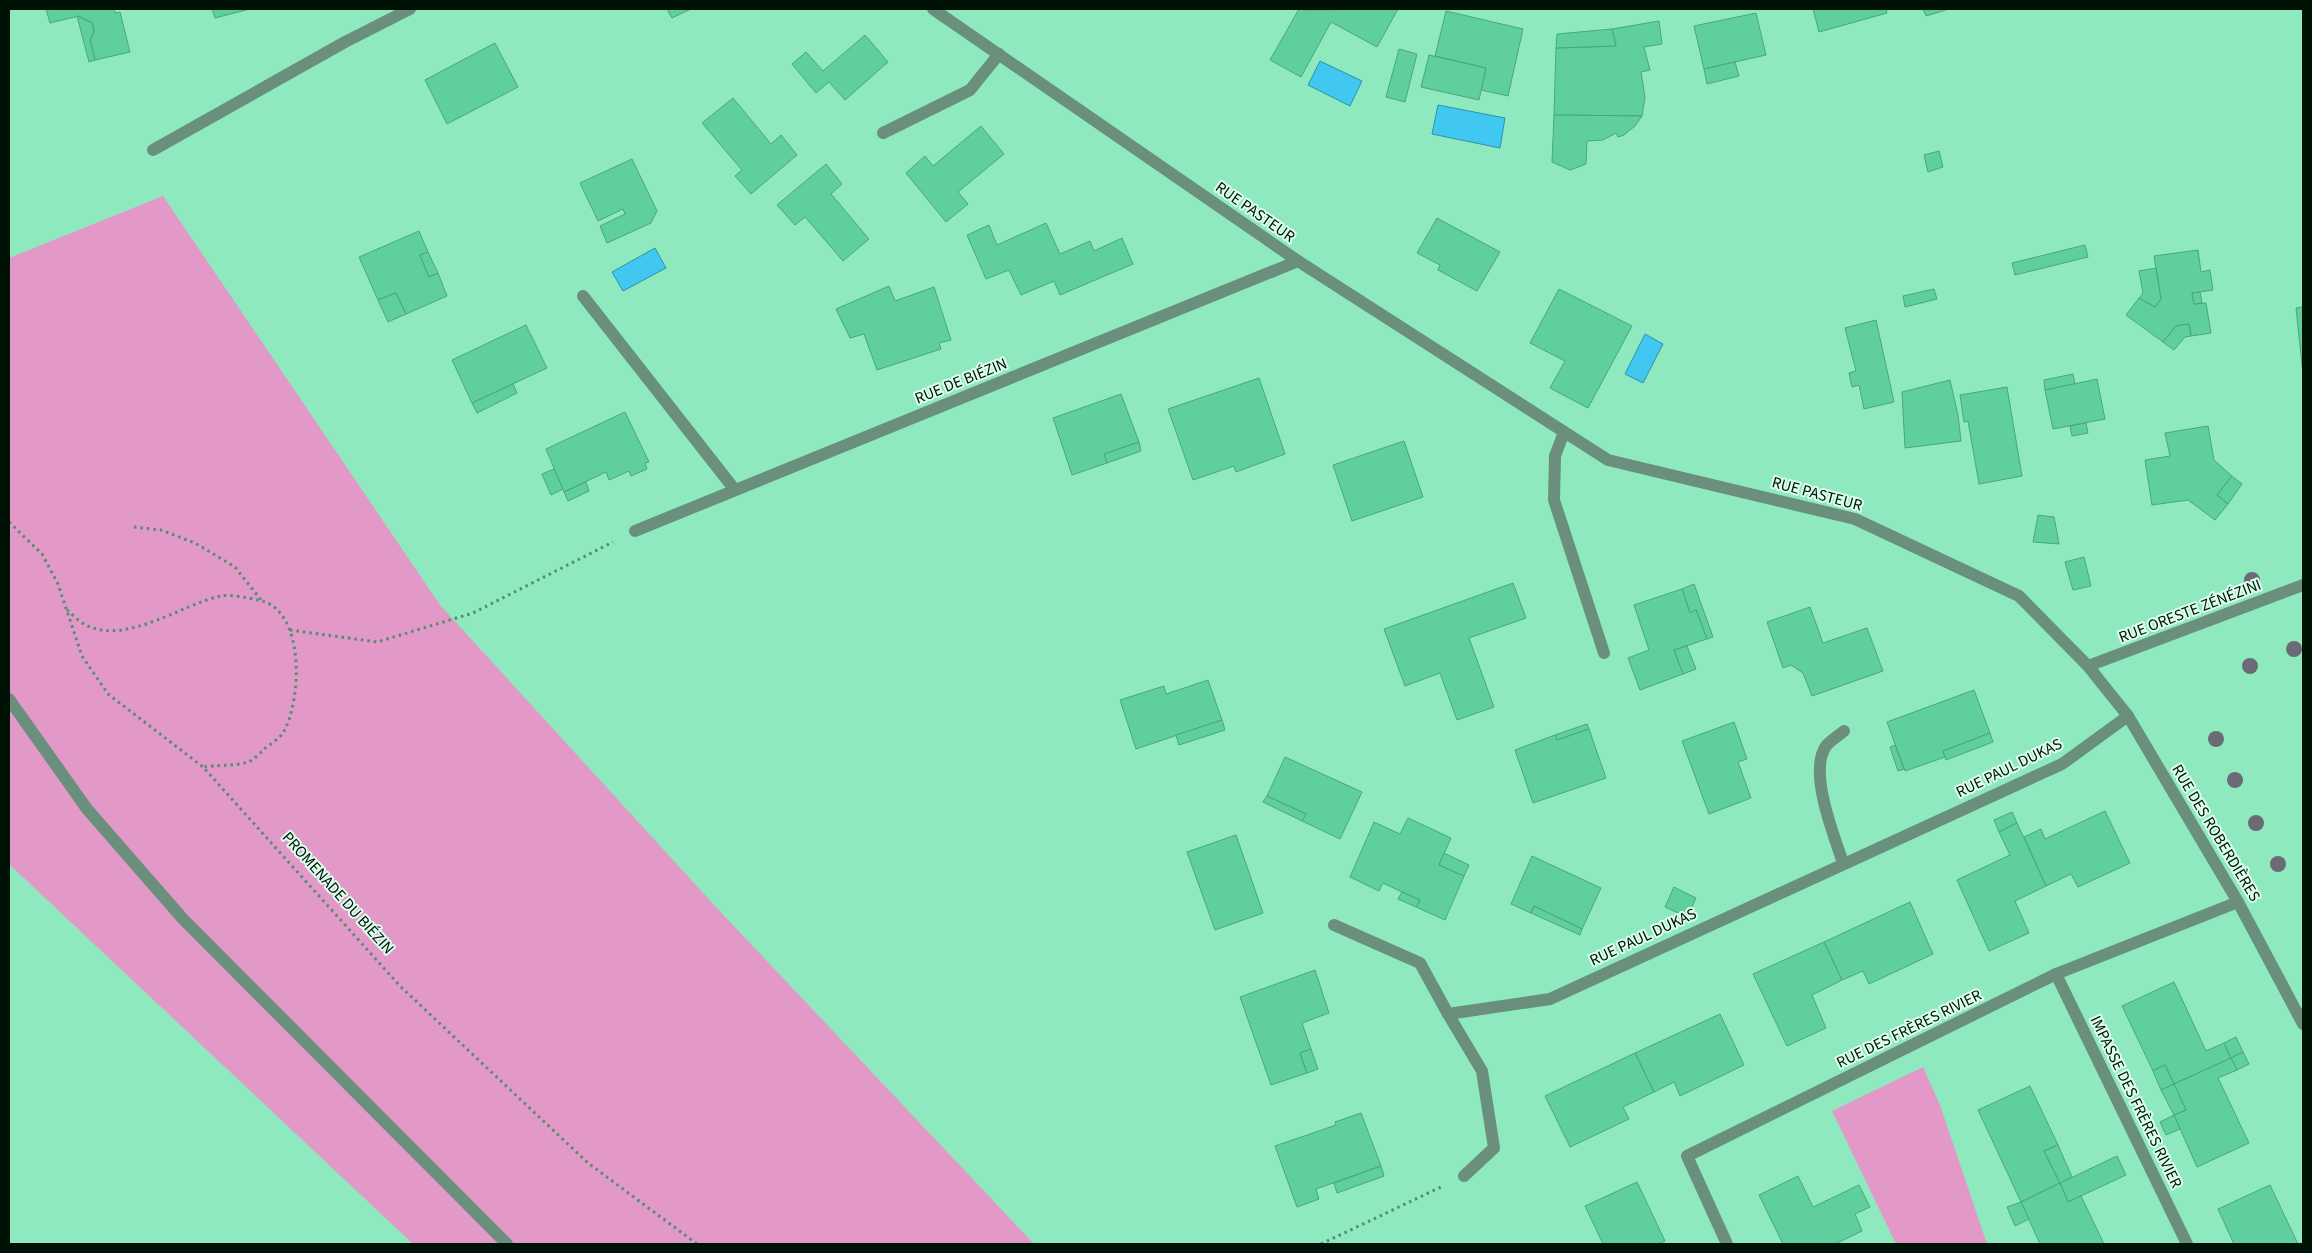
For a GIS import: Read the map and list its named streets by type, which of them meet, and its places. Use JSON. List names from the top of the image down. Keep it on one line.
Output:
{"streets":{"street":["RUE PASTEUR","RUE DE BIÉZIN","RUE ORESTE ZÉNÉZINI","RUE PAUL DUKAS","RUE DES ROBERDIÈRES","RUE DES FRÈRES RIVIER","IMPASSE DES FRÈRES RIVIER"],"path":["PROMENADE DU BIÉZIN"]},"crossings":[["RUE PASTEUR","RUE DE BIÉZIN"],["RUE PASTEUR","RUE ORESTE ZÉNÉZINI"],["RUE PASTEUR","RUE DES ROBERDIÈRES"],["RUE ORESTE ZÉNÉZINI","RUE DES ROBERDIÈRES"],["RUE PAUL DUKAS","RUE DES ROBERDIÈRES"],["RUE DES ROBERDIÈRES","RUE DES FRÈRES RIVIER"],["RUE DES FRÈRES RIVIER","IMPASSE DES FRÈRES RIVIER"]]}
